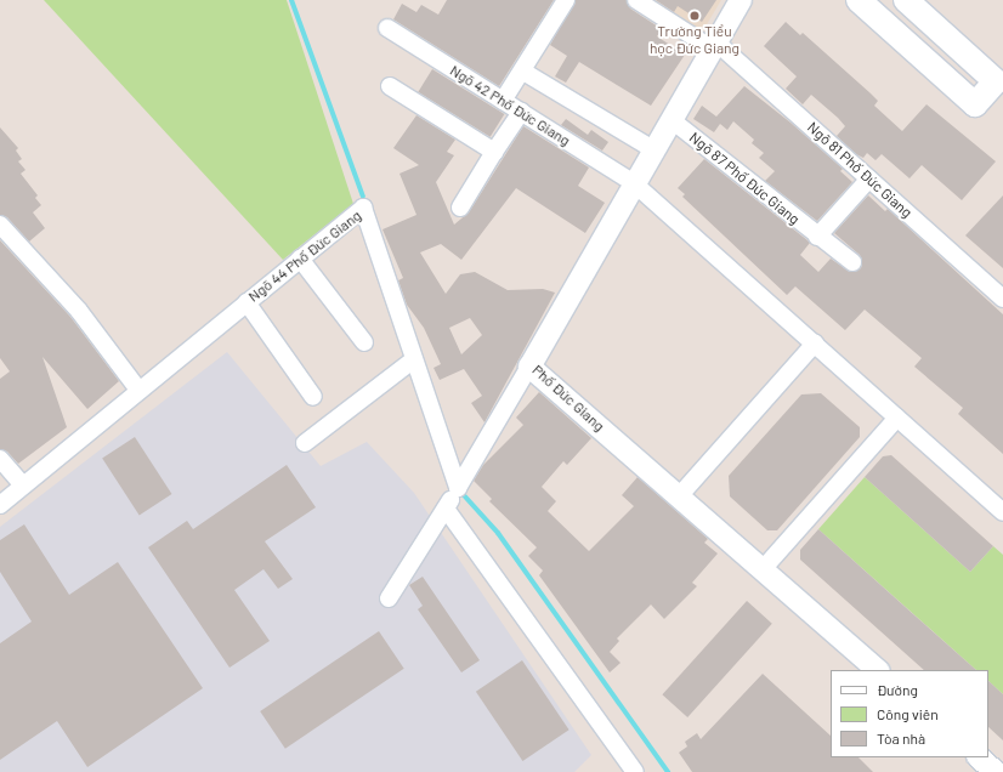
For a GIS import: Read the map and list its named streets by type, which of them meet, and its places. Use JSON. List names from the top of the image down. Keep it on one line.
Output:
{"streets":{"street":["Ngõ 42 Phố Đức Giang","Ngõ 81 Phố Đức Giang","Ngõ 87 Phố Đức Giang","Ngõ 44 Phố Đức Giang","Phố Đức Giang"]},"crossings":[["Ngõ 42 Phố Đức Giang","Phố Đức Giang"],["Ngõ 81 Phố Đức Giang","Phố Đức Giang"],["Ngõ 87 Phố Đức Giang","Phố Đức Giang"]],"places":["Trường Tiểu học Đức Giang"],"legend":["Đường","Công viên","Tòa nhà"]}
